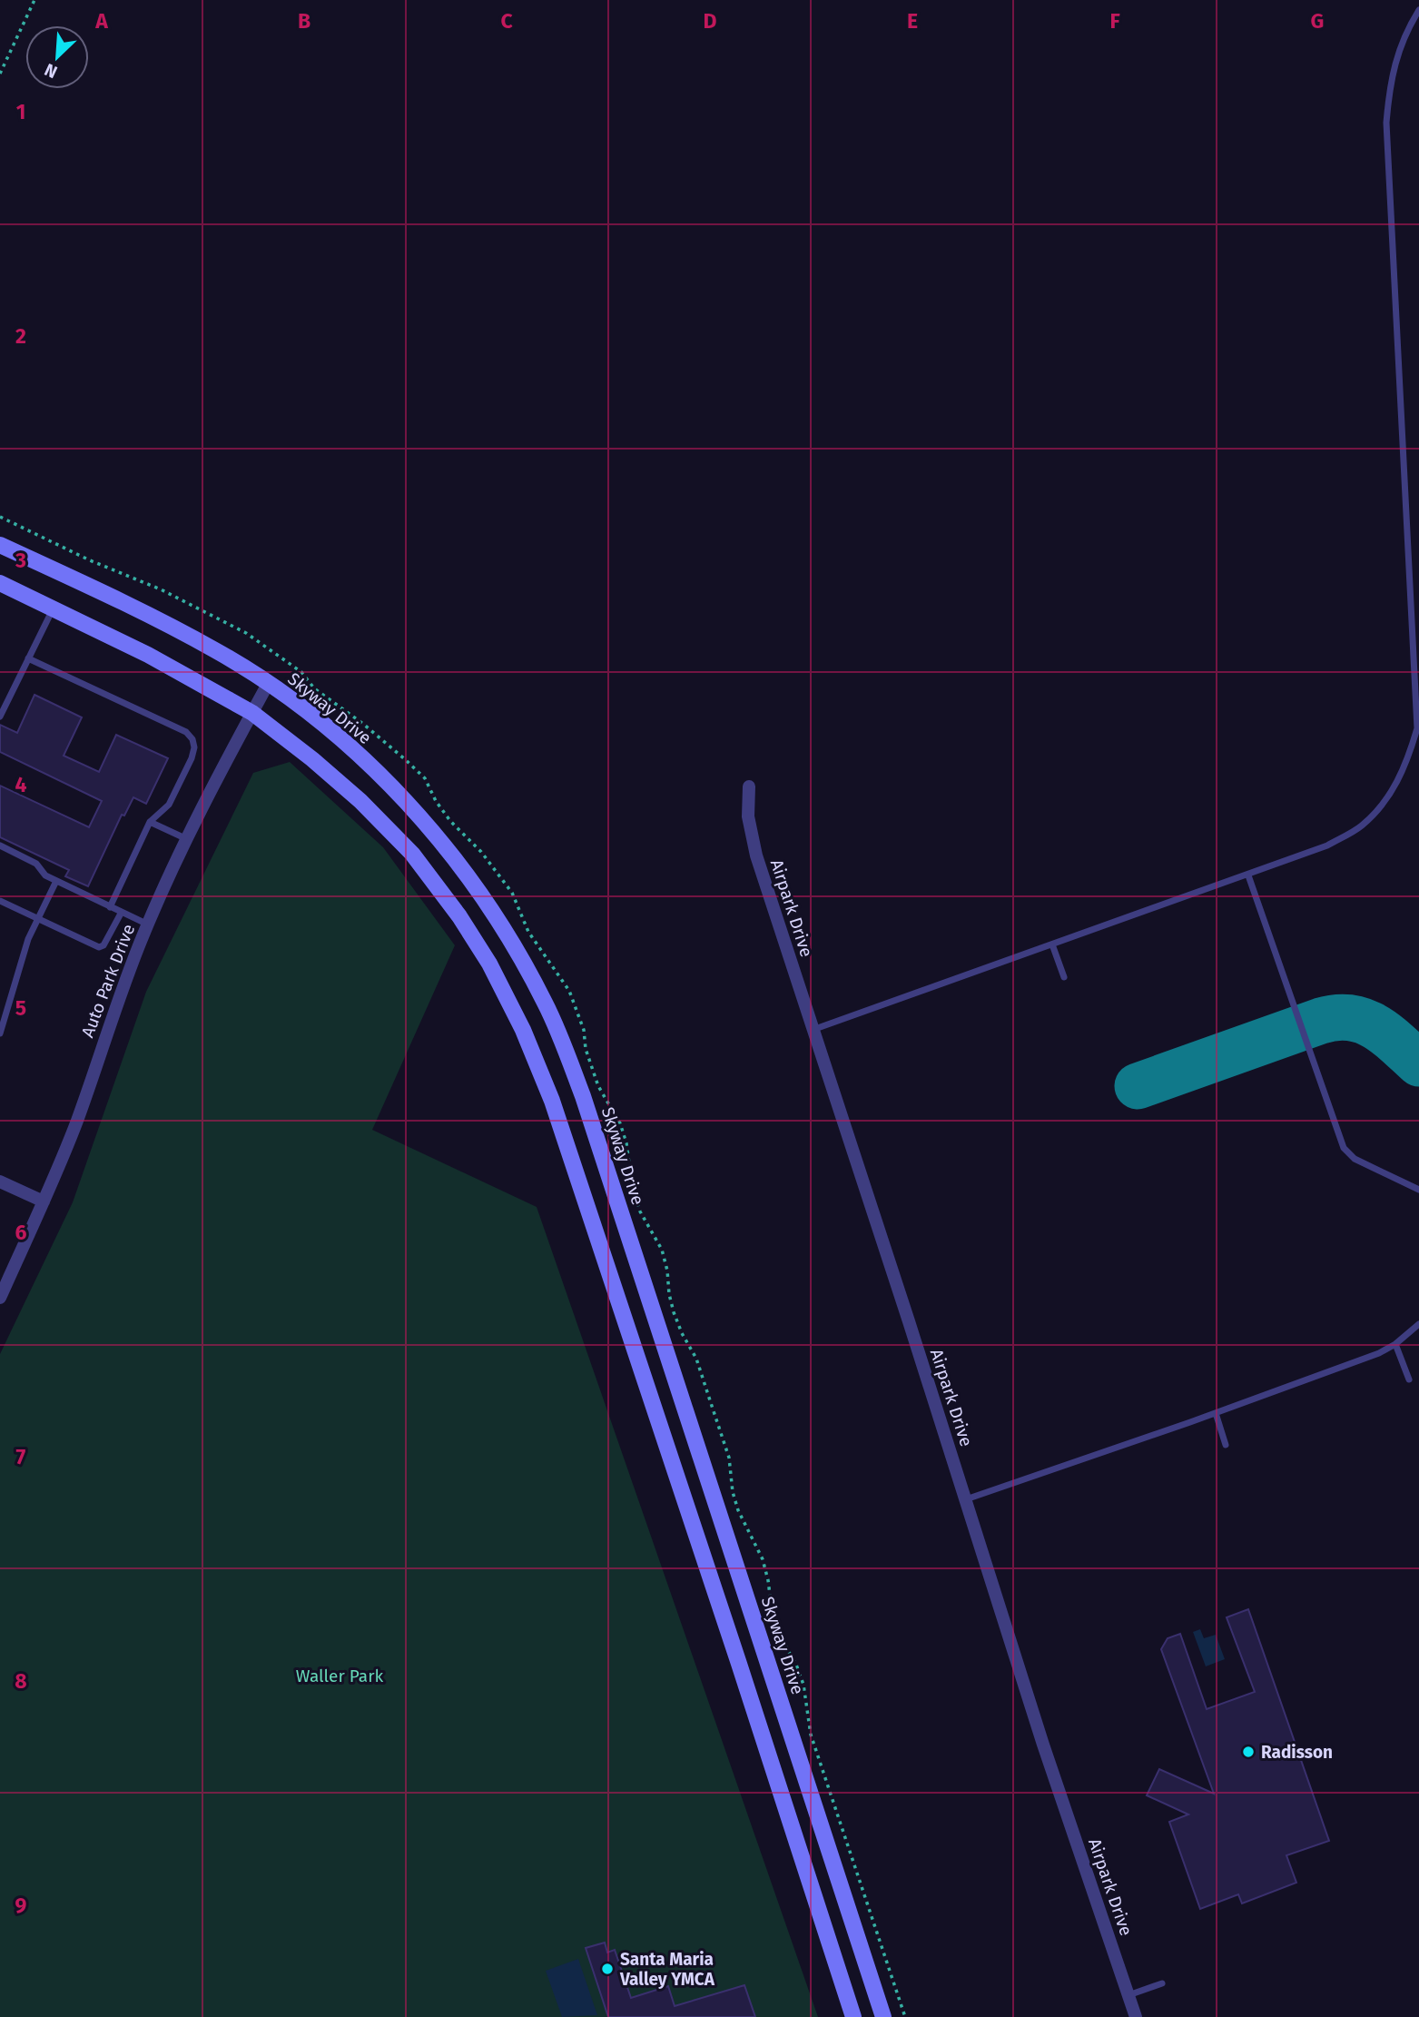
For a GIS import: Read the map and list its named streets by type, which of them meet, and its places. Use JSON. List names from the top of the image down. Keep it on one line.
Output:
{"streets":{"main road":["Skyway Drive"],"street":["Airpark Drive","Auto Park Drive"]},"crossings":[["Skyway Drive","Auto Park Drive"]],"parks":["Waller Park"],"places":["Radisson","Santa Maria Valley YMCA"],"north":"bottom left","grid":{"columns":["A","B","C","D","E","F","G"],"rows":["1","2","3","4","5","6","7","8","9"]}}
